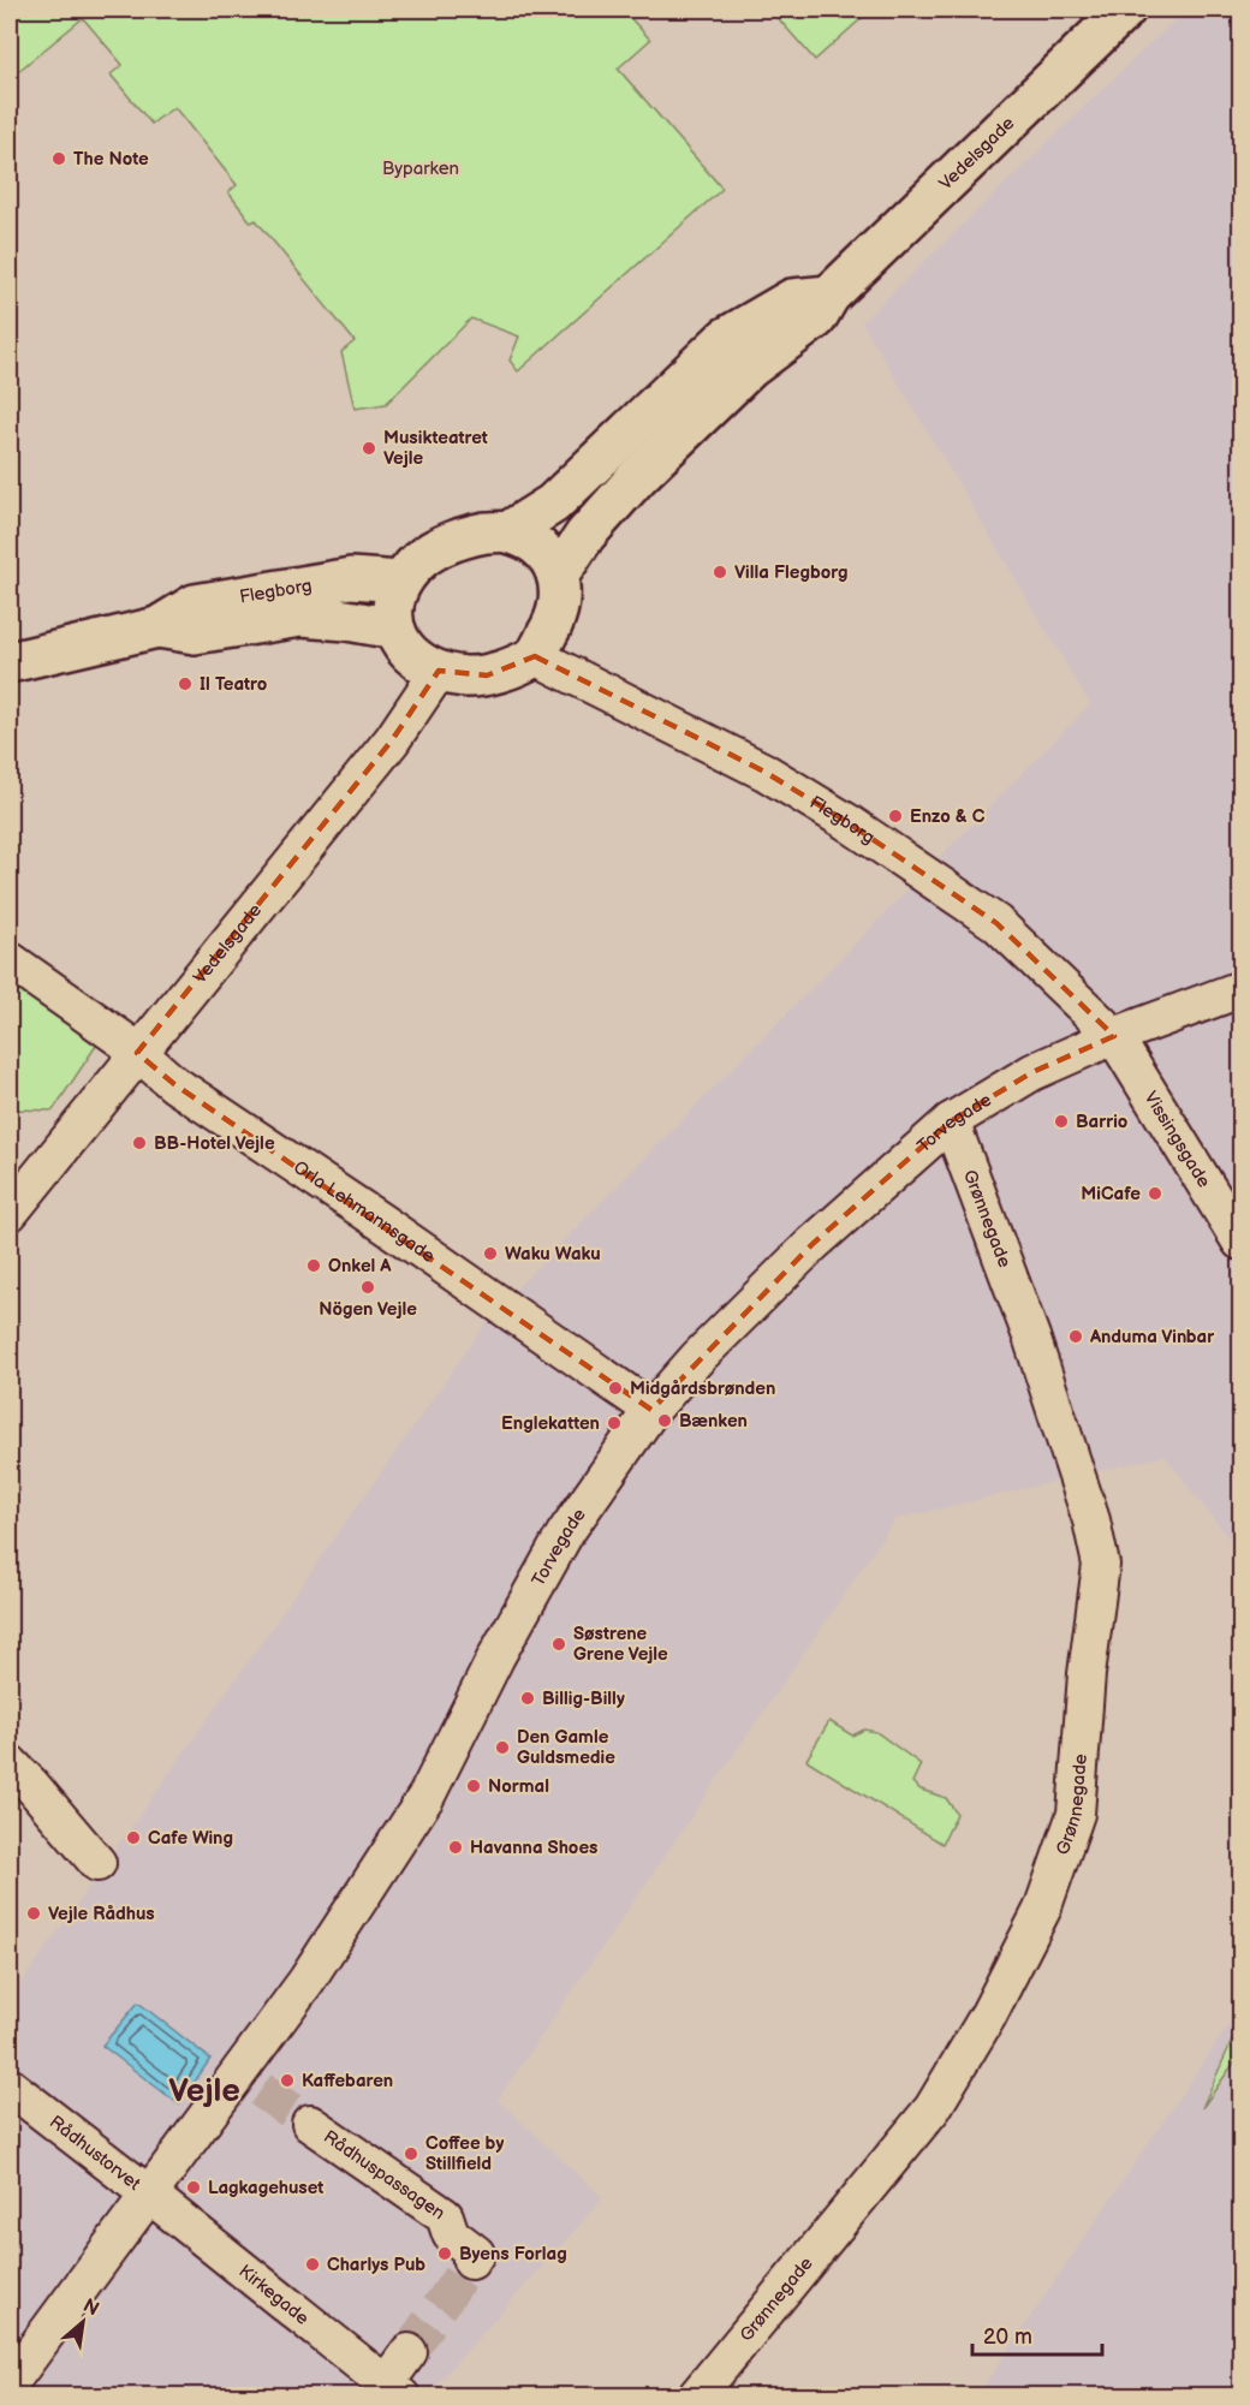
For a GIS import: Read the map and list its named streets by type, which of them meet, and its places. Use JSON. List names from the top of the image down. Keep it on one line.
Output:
{"streets":{"main road":["Vedelsgade","Flegborg"],"street":["Torvegade","Vissingsgade","Orla Lehmannsgade","Grønnegade","Rådhustorvet","Rådhuspassagen","Kirkegade"]},"crossings":[["Vedelsgade","Flegborg"],["Vedelsgade","Orla Lehmannsgade"],["Flegborg","Torvegade"],["Flegborg","Vissingsgade"],["Torvegade","Vissingsgade"],["Torvegade","Orla Lehmannsgade"],["Torvegade","Grønnegade"],["Torvegade","Rådhustorvet"],["Torvegade","Kirkegade"],["Rådhustorvet","Kirkegade"]],"districts":["Vejle"],"parks":["Byparken"],"places":["The Note","Musikteatret Vejle","Villa Flegborg","Il Teatro","Enzo & C","Barrio","BB-Hotel Vejle","MiCafe","Waku Waku","Onkel A","Nögen Vejle","Anduma Vinbar","Midgårdsbrønden","Bænken","Englekatten","Søstrene Grene Vejle","Billig-Billy","Den Gamle Guldsmedie","Normal","Cafe Wing","Havanna Shoes","Vejle Rådhus","Kaffebaren","Coffee by Stillfield","Lagkagehuset","Byens Forlag","Charlys Pub"],"scale_bar":"20 m","north":"top right"}
